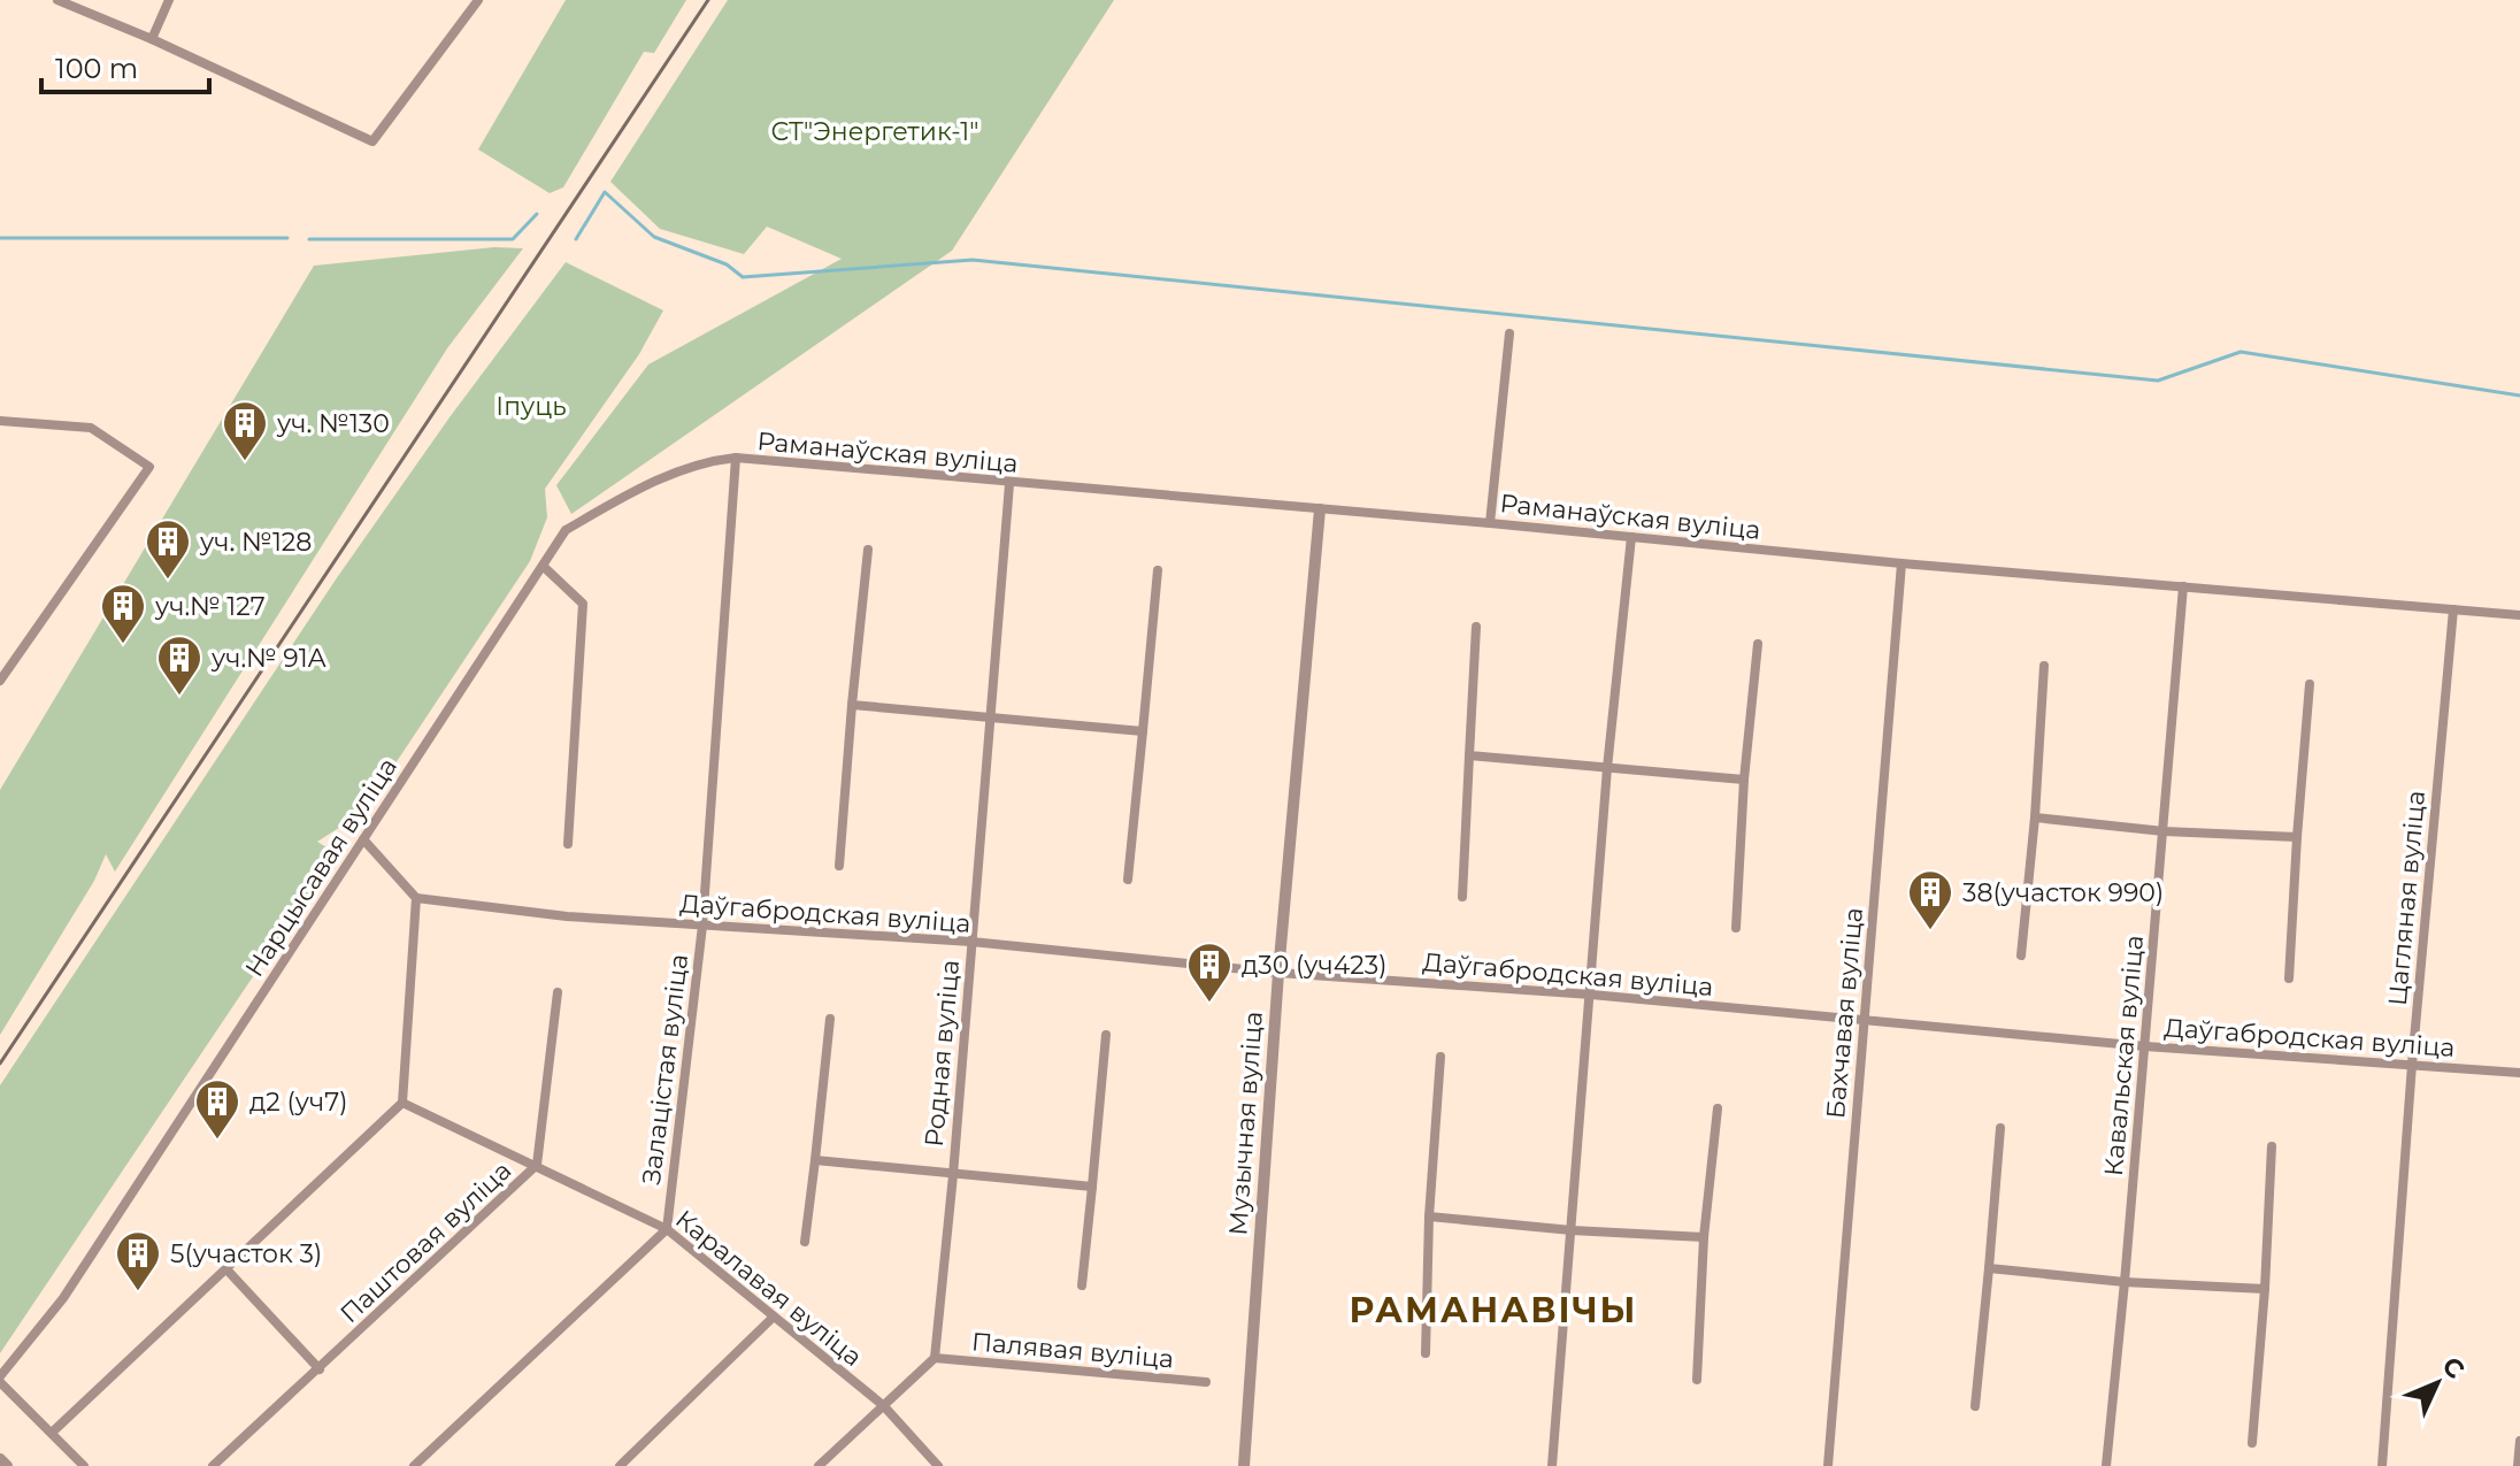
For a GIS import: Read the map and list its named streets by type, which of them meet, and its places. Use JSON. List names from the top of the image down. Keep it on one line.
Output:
{"streets":{"street":["Раманаўская вуліца","Нарцысавая вуліца","Цагляная вуліца","Даўгабродская вуліца","Бахчавая вуліца","Родная вуліца","Кавальская вуліца","Залацістая вуліца","Музычная вуліца","Паштовая вуліца","Каралавая вуліца","Палявая вуліца"]},"crossings":[["Раманаўская вуліца","Нарцысавая вуліца"],["Раманаўская вуліца","Цагляная вуліца"],["Раманаўская вуліца","Бахчавая вуліца"],["Раманаўская вуліца","Родная вуліца"],["Раманаўская вуліца","Кавальская вуліца"],["Раманаўская вуліца","Залацістая вуліца"],["Раманаўская вуліца","Музычная вуліца"],["Нарцысавая вуліца","Залацістая вуліца"],["Цагляная вуліца","Даўгабродская вуліца"],["Даўгабродская вуліца","Бахчавая вуліца"],["Даўгабродская вуліца","Родная вуліца"],["Даўгабродская вуліца","Кавальская вуліца"],["Даўгабродская вуліца","Залацістая вуліца"],["Даўгабродская вуліца","Музычная вуліца"],["Родная вуліца","Палявая вуліца"],["Залацістая вуліца","Каралавая вуліца"],["Паштовая вуліца","Каралавая вуліца"]],"districts":["РАМАНАВІЧЫ"],"parks":["СТ\"Энергетик-1\"","Іпуць"],"places":{"building":["уч. №130","уч. №128","уч.№ 127","уч.№ 91А","38(участок 990)","д30 (уч423)","д2 (уч7)","5(участок 3)"]},"scale_bar":"100 m","north":"top right"}
